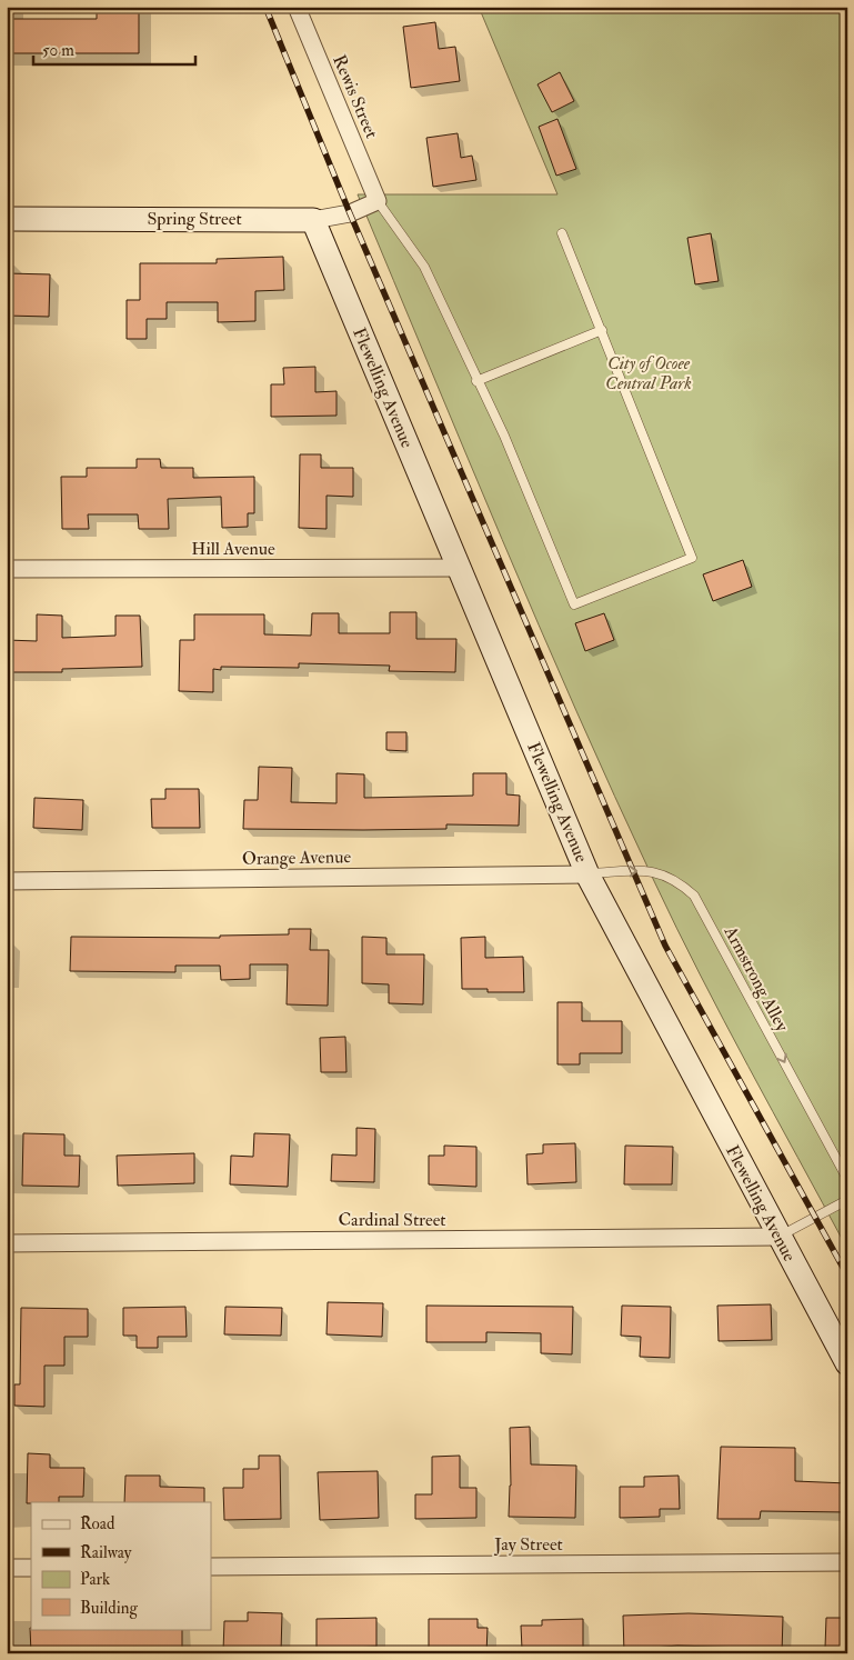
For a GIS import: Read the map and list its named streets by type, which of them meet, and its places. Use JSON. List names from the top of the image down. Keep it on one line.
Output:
{"streets":{"street":["Rewis Street","Spring Street","Flewelling Avenue","Hill Avenue","Orange Avenue","Cardinal Street","Jay Street"],"lane":["Armstrong Alley"]},"crossings":[["Rewis Street","Spring Street"],["Spring Street","Flewelling Avenue"],["Flewelling Avenue","Hill Avenue"],["Flewelling Avenue","Orange Avenue"],["Flewelling Avenue","Armstrong Alley"],["Flewelling Avenue","Cardinal Street"],["Orange Avenue","Armstrong Alley"]],"one_way":["Armstrong Alley"],"parks":["City of Ocoee Central Park"],"legend":["Road","Railway","Park","Building"],"scale_bar":"50 m"}
